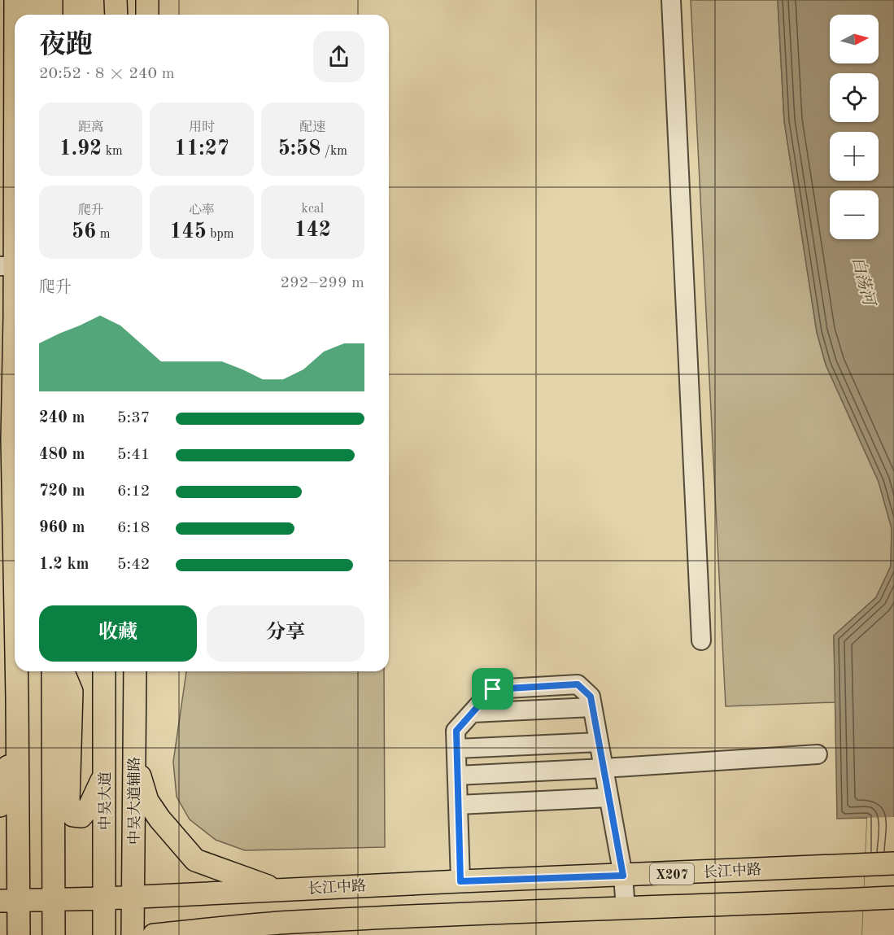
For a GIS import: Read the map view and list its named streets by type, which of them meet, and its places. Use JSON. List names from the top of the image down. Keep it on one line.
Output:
{"streets":{"main road":["中吴大道","中吴大道辅路","长江中路","X207"]},"crossings":[["中吴大道","长江中路"],["中吴大道辅路","长江中路"]],"water":["白荡河"],"north":"right","page":{"map_buttons":["+","−"],"heading":["夜跑","20:52 · 8 × 240 m"],"stats":[["距离","1.92 km"],["用时","11:27"],["配速","5:58 /km"],["爬升","56 m"],["心率","145 bpm"],["kcal","142"]],"chart":["爬升","292–299 m"],"list":[{"name":"240 m","note":"5:37"},{"name":"480 m","note":"5:41"},{"name":"720 m","note":"6:12"},{"name":"960 m","note":"6:18"},{"name":"1.2 km","note":"5:42"}],"buttons":["收藏","分享"]}}
